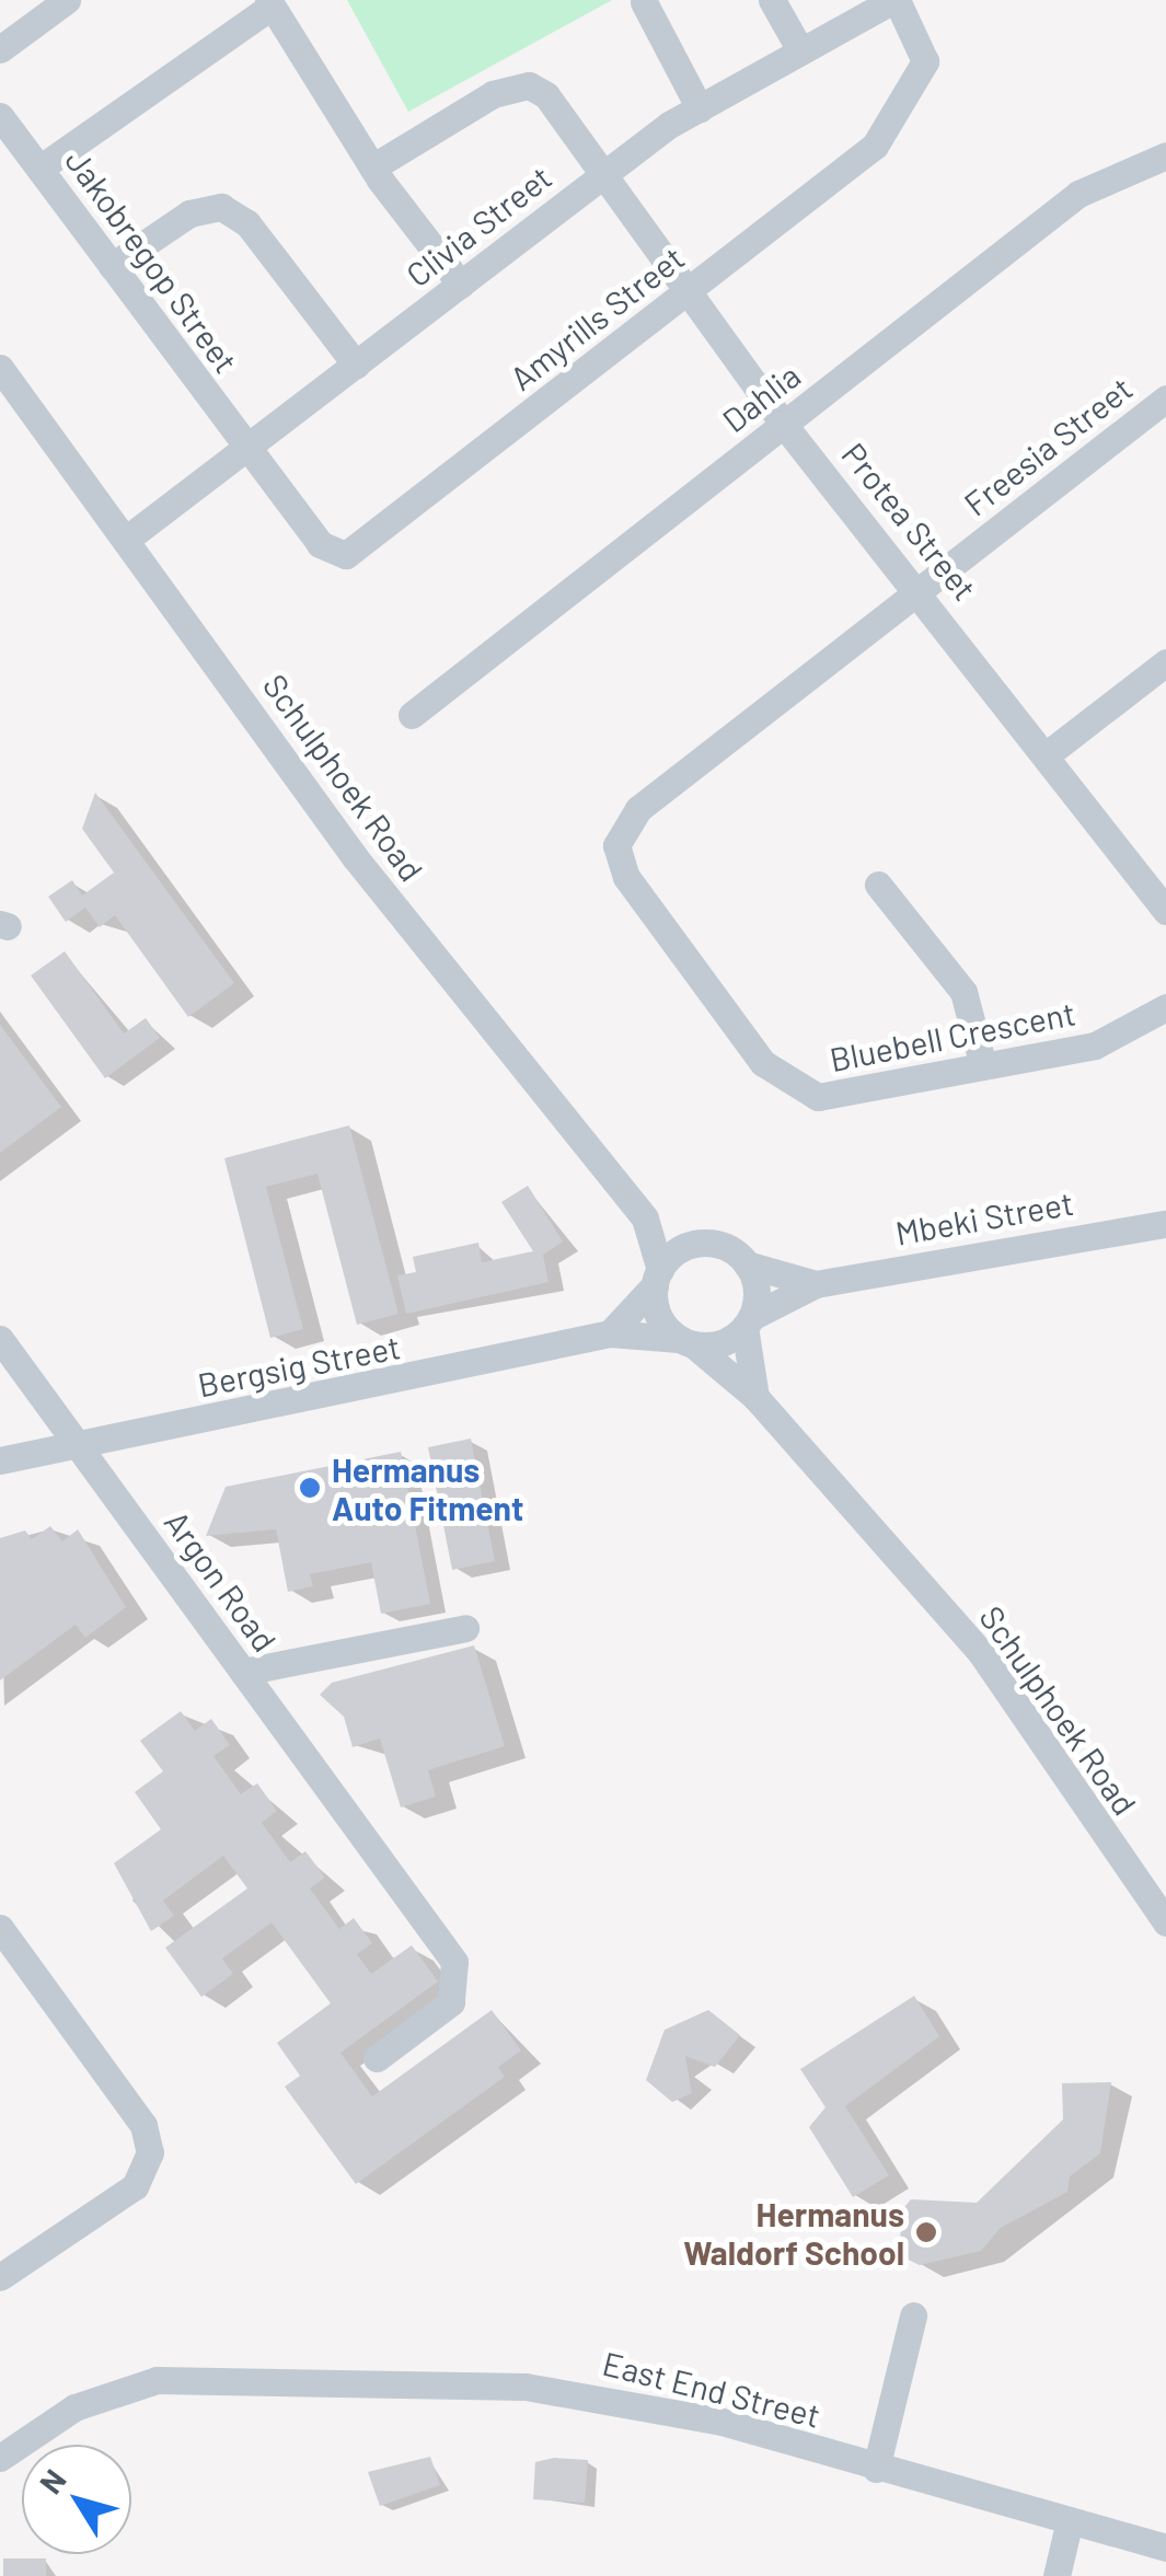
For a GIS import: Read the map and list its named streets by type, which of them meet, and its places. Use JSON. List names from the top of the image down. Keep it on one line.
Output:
{"streets":{"street":["Clivia Street","Jakobregop Street","Amyrills Street","Dahlia","Freesia Street","Protea Street","Schulphoek Road","Bluebell Crescent","Mbeki Street","Bergsig Street","Argon Road","East End Street"]},"crossings":[["Clivia Street","Jakobregop Street"],["Clivia Street","Amyrills Street"],["Clivia Street","Protea Street"],["Clivia Street","Schulphoek Road"],["Jakobregop Street","Amyrills Street"],["Amyrills Street","Protea Street"],["Dahlia","Protea Street"],["Freesia Street","Protea Street"],["Freesia Street","Bluebell Crescent"],["Protea Street","Bluebell Crescent"],["Schulphoek Road","Mbeki Street"],["Schulphoek Road","Bergsig Street"],["Mbeki Street","Bergsig Street"],["Bergsig Street","Argon Road"]],"places":["Hermanus Auto Fitment","Hermanus Waldorf School"],"north":"top left"}
